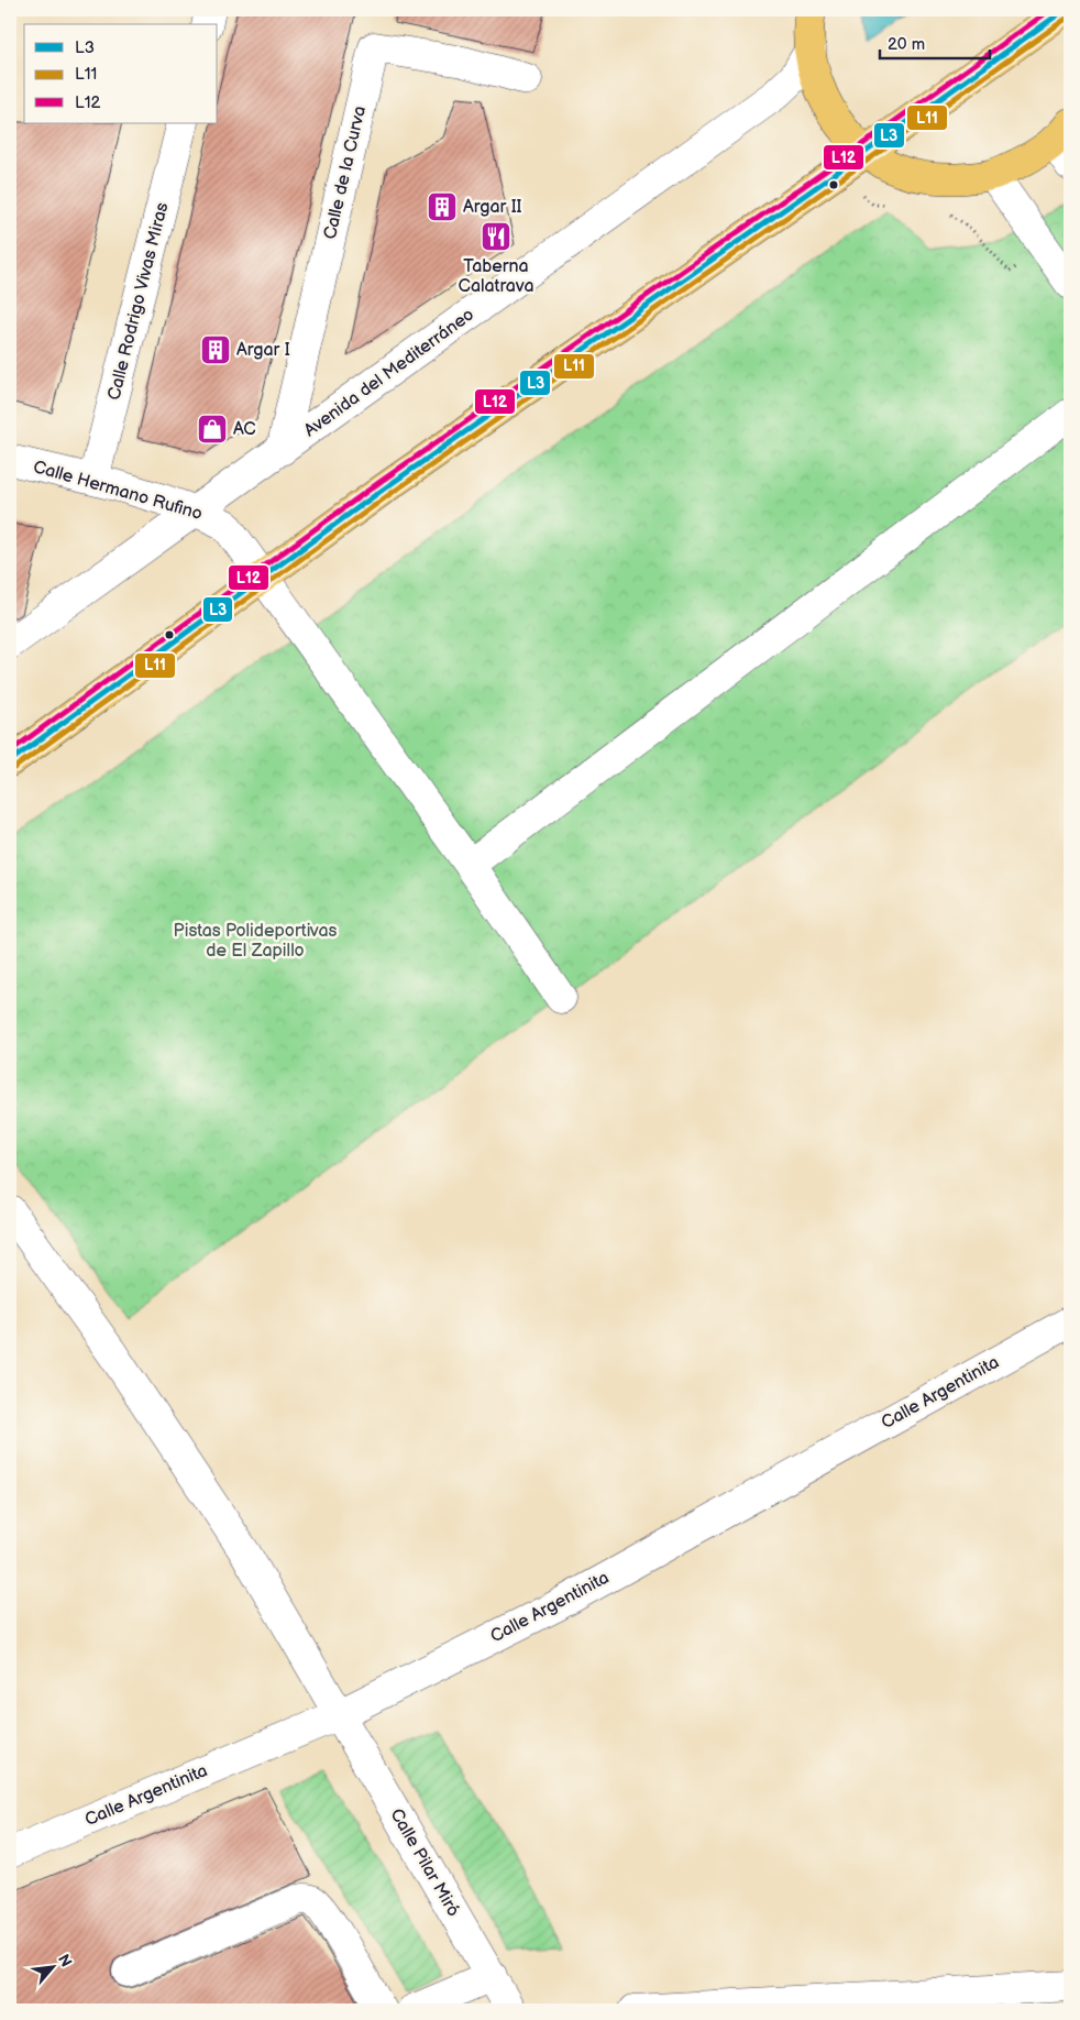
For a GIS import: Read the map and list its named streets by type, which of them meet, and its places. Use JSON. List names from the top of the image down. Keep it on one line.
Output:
{"streets":{"street":["Calle de la Curva","Calle Rodrigo Vivas Miras","Avenida del Mediterráneo","Calle Hermano Rufino","Calle Argentinita","Calle Pilar Miró"]},"crossings":[["Calle de la Curva","Avenida del Mediterráneo"],["Calle Rodrigo Vivas Miras","Calle Hermano Rufino"],["Avenida del Mediterráneo","Calle Hermano Rufino"],["Calle Argentinita","Calle Pilar Miró"]],"parks":["Pistas Polideportivas de El Zapillo"],"places":{"building":["Argar II","Argar I"],"restaurant":["Taberna Calatrava"],"shop":["AC"]},"lines":["transit line L3","transit line L12","transit line L11"],"legend":["L3","L11","L12"],"scale_bar":"20 m","north":"top right"}
